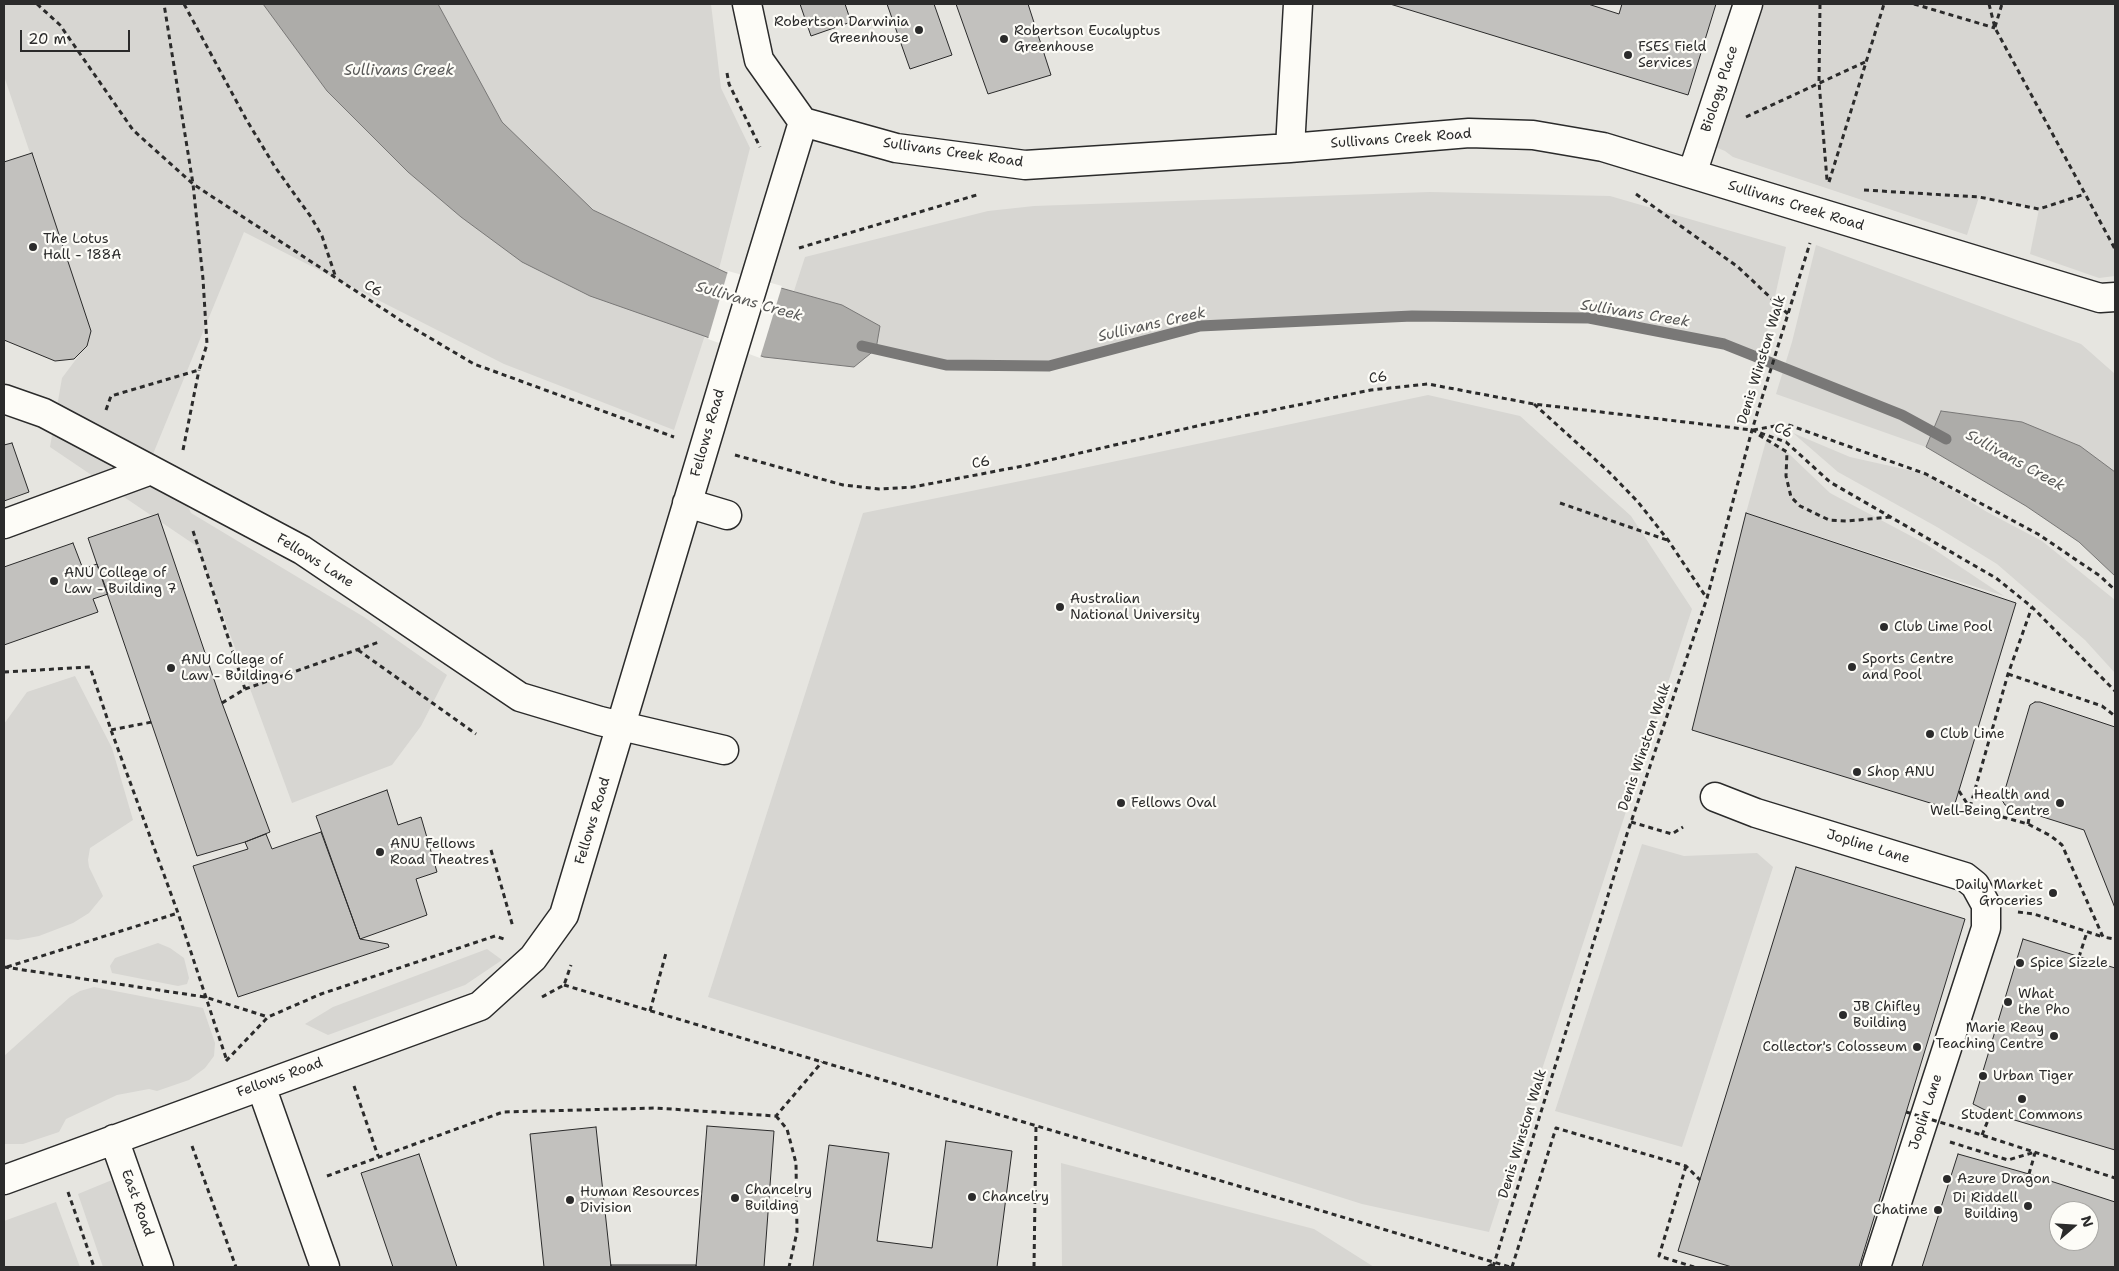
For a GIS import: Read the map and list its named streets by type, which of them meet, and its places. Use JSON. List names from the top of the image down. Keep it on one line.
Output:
{"streets":{"street":["Biology Place","Sullivans Creek Road","Fellows Road","Fellows Lane","Jopline Lane","Joplin Lane","East Road"],"path":["C6","Denis Winston Walk"]},"crossings":[["Biology Place","Sullivans Creek Road"],["Sullivans Creek Road","Fellows Road"],["C6","Denis Winston Walk"],["Fellows Road","Fellows Lane"],["Fellows Road","East Road"],["Jopline Lane","Joplin Lane"]],"water":["Sullivans Creek"],"places":["Robertson Darwinia Greenhouse","Robertson Eucalyptus Greenhouse","FSES Field Services","The Lotus Hall - 188A","ANU College of Law - Building 7","Australian National University","Club Lime Pool","Sports Centre and Pool","ANU College of Law - Building 6","Club Lime","Shop ANU","Fellows Oval","Health and Well-Being Centre","ANU Fellows Road Theatres","Daily Market Groceries","Spice Sizzle","What the Pho","JB Chifley Building","Marie Reay Teaching Centre","Collector's Colosseum","Urban Tiger","Student Commons","Azure Dragon","Chancelry","Chancelry Building","Human Resources Division","Di Riddell Building","Chatime"],"scale_bar":"20 m","north":"right"}
